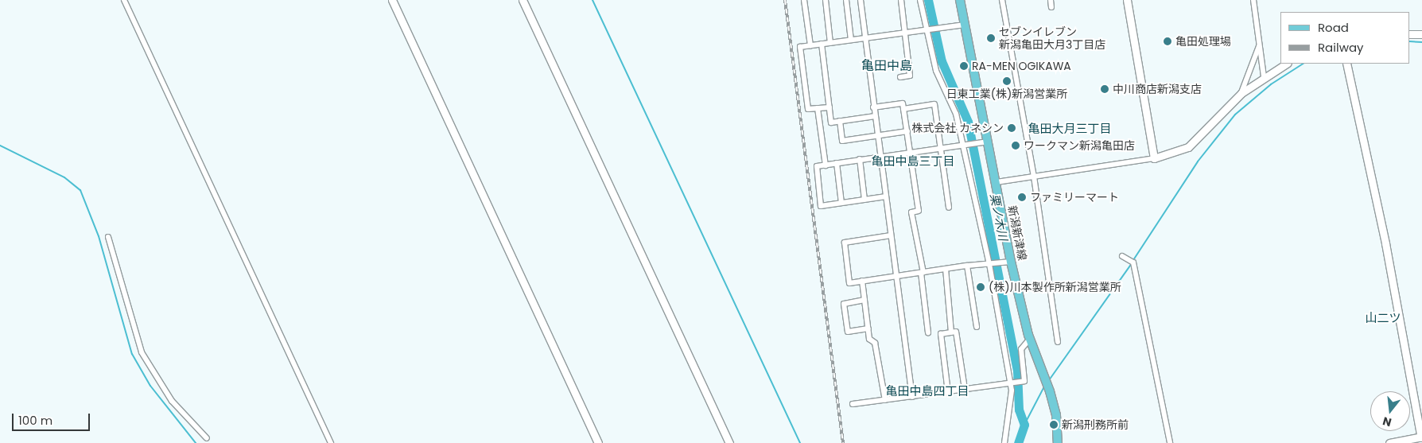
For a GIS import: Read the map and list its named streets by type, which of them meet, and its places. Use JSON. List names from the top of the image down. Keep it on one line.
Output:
{"streets":{"main road":["新潟新津線"]},"districts":["亀田中島","亀田大月三丁目","亀田中島三丁目","山二ツ","亀田中島四丁目"],"water":["栗ノ木川"],"places":["セブンイレブン 新潟亀田大月3丁目店","亀田処理場","RA-MEN OGIKAWA","日東工業(株)新潟営業所","中川商店新潟支店","株式会社 カネシン","ワークマン新潟亀田店","ファミリーマート","(株)川本製作所新潟営業所","新潟刑務所前"],"legend":["Road","Railway"],"scale_bar":"100 m","north":"bottom"}
